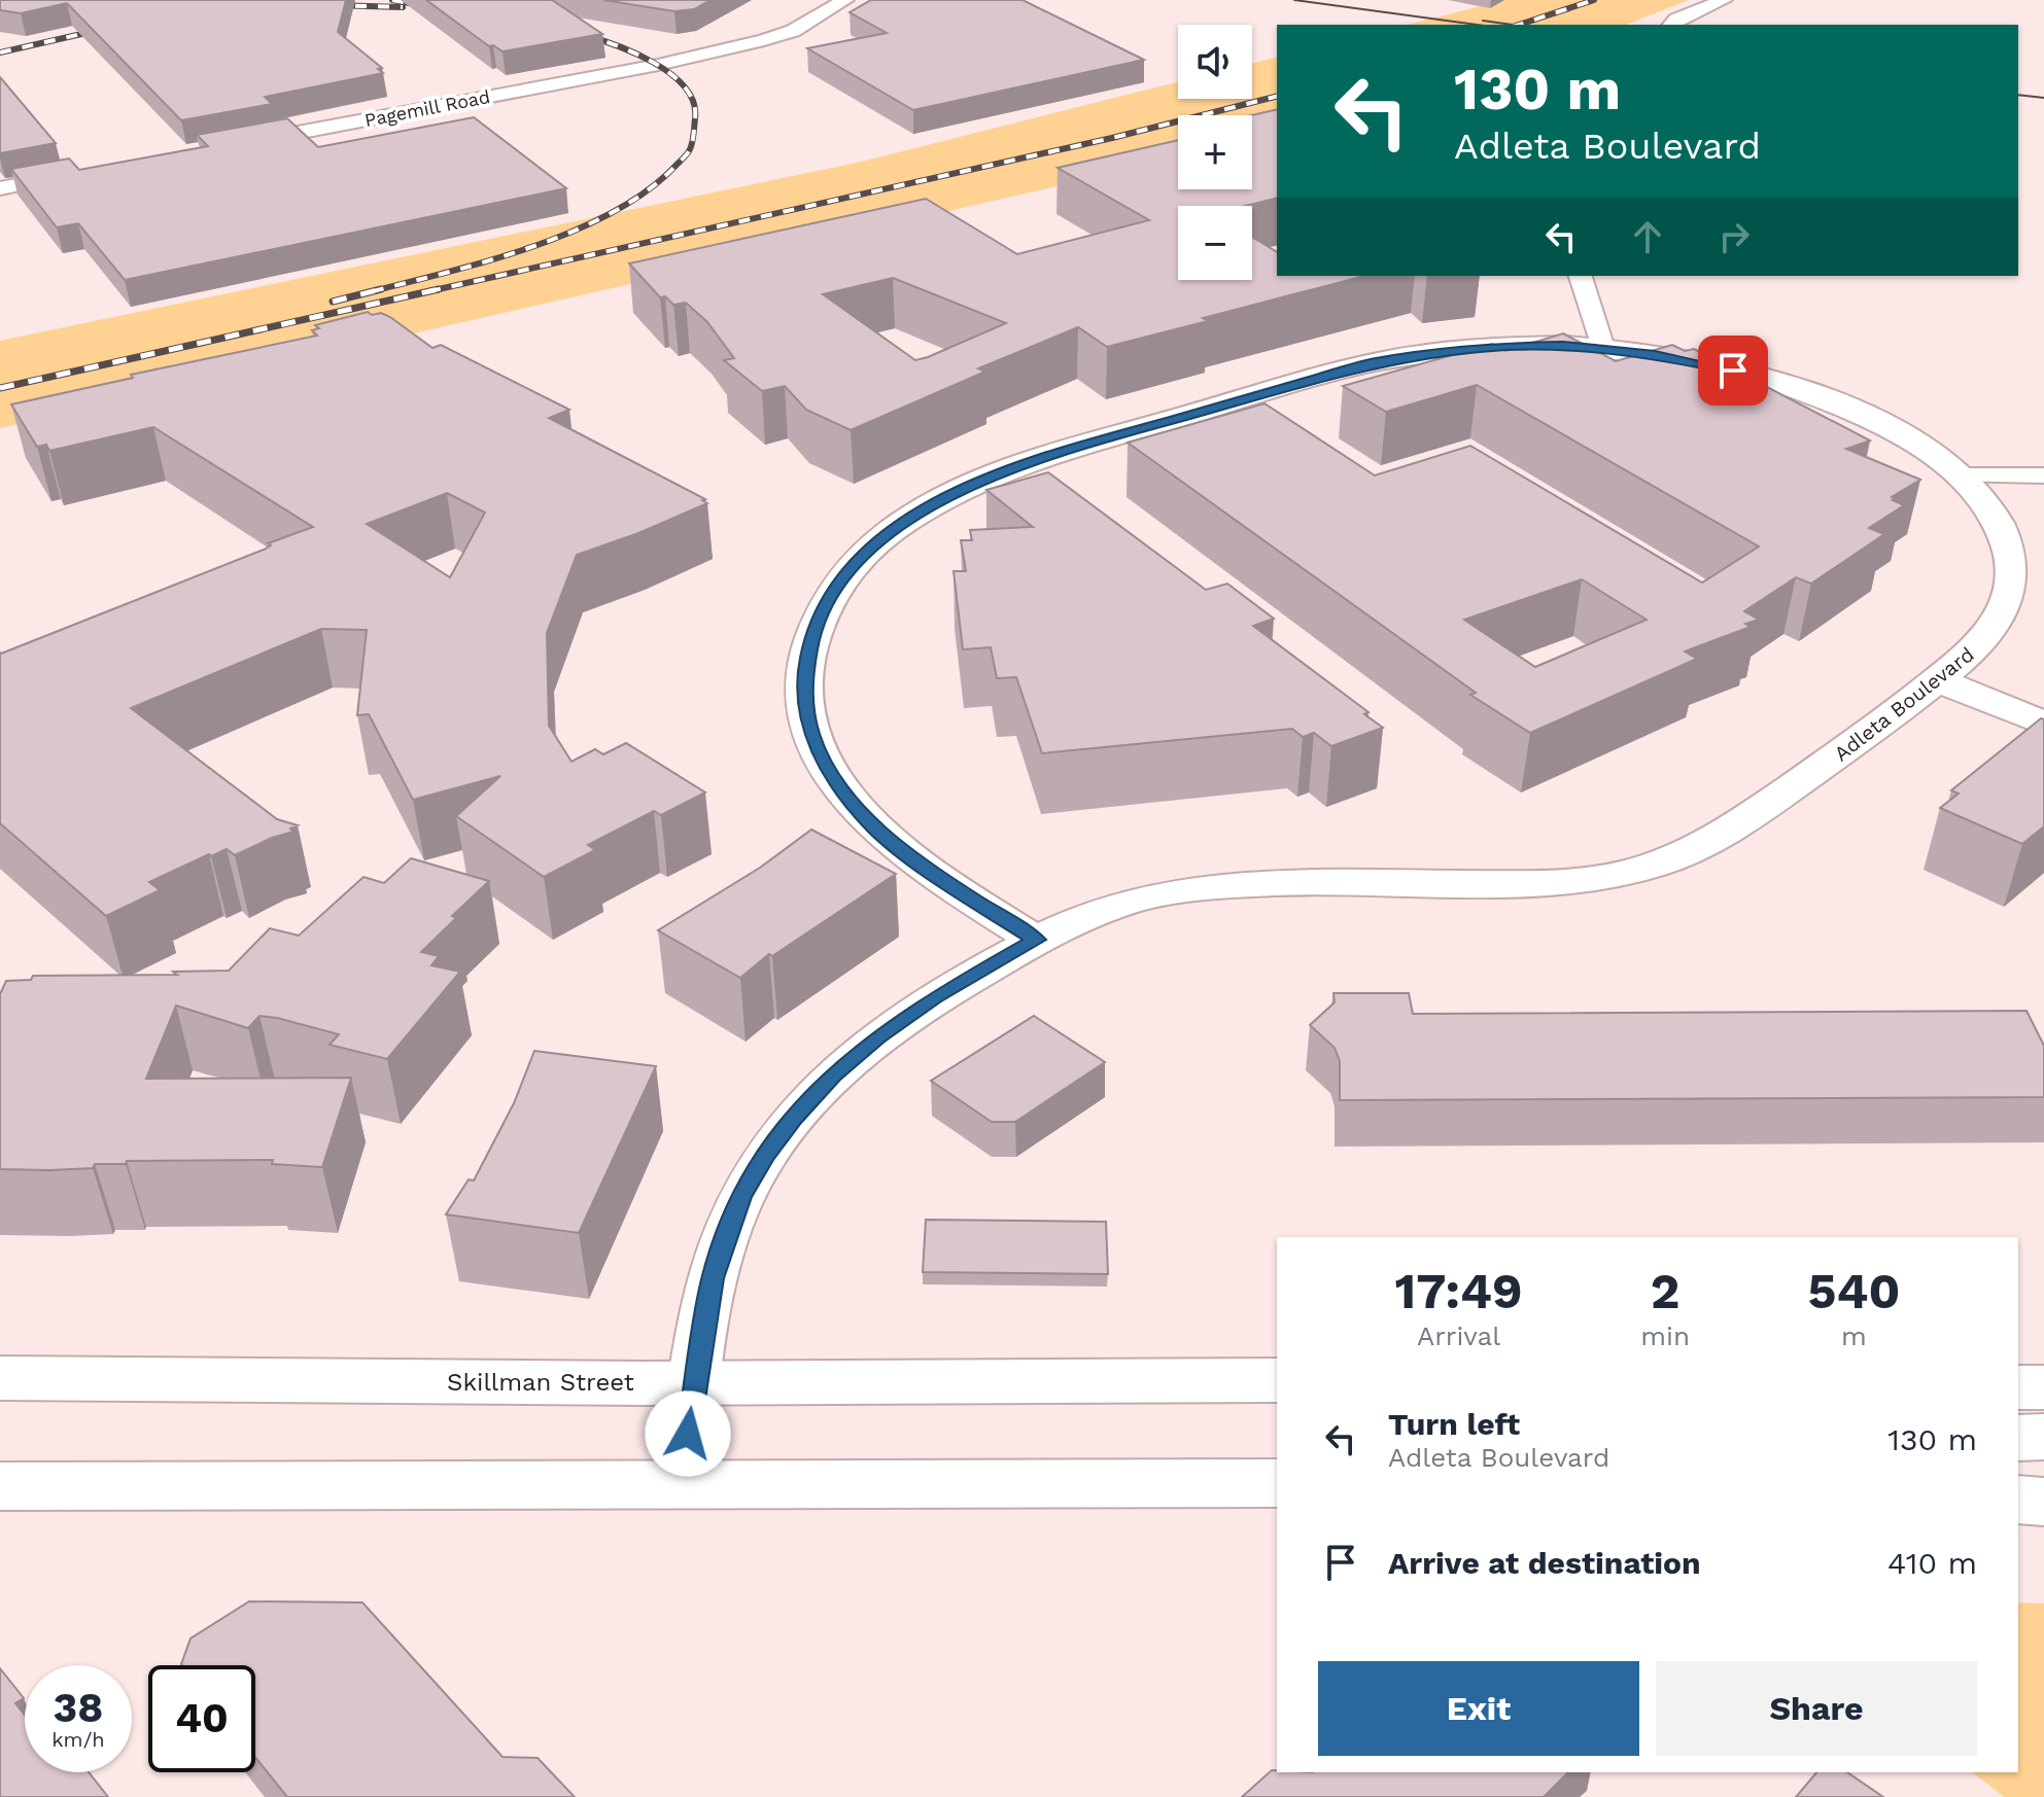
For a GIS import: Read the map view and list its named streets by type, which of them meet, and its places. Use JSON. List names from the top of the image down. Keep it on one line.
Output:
{"streets":{"main road":["Skillman Street"],"street":["Pagemill Road","Adleta Boulevard"]},"crossings":[["Adleta Boulevard","Skillman Street"]],"page":{"map_buttons":["+","−"],"turn":["130 m","Adleta Boulevard"],"eta":["17:49","Arrival","2","min","540","m"],"list":[{"name":"Turn left","note":"Adleta Boulevard","value":"130 m"},{"name":"Arrive at destination","value":"410 m"}],"buttons":["Exit","Share"],"speed":"38 km/h","limit":"40"}}
